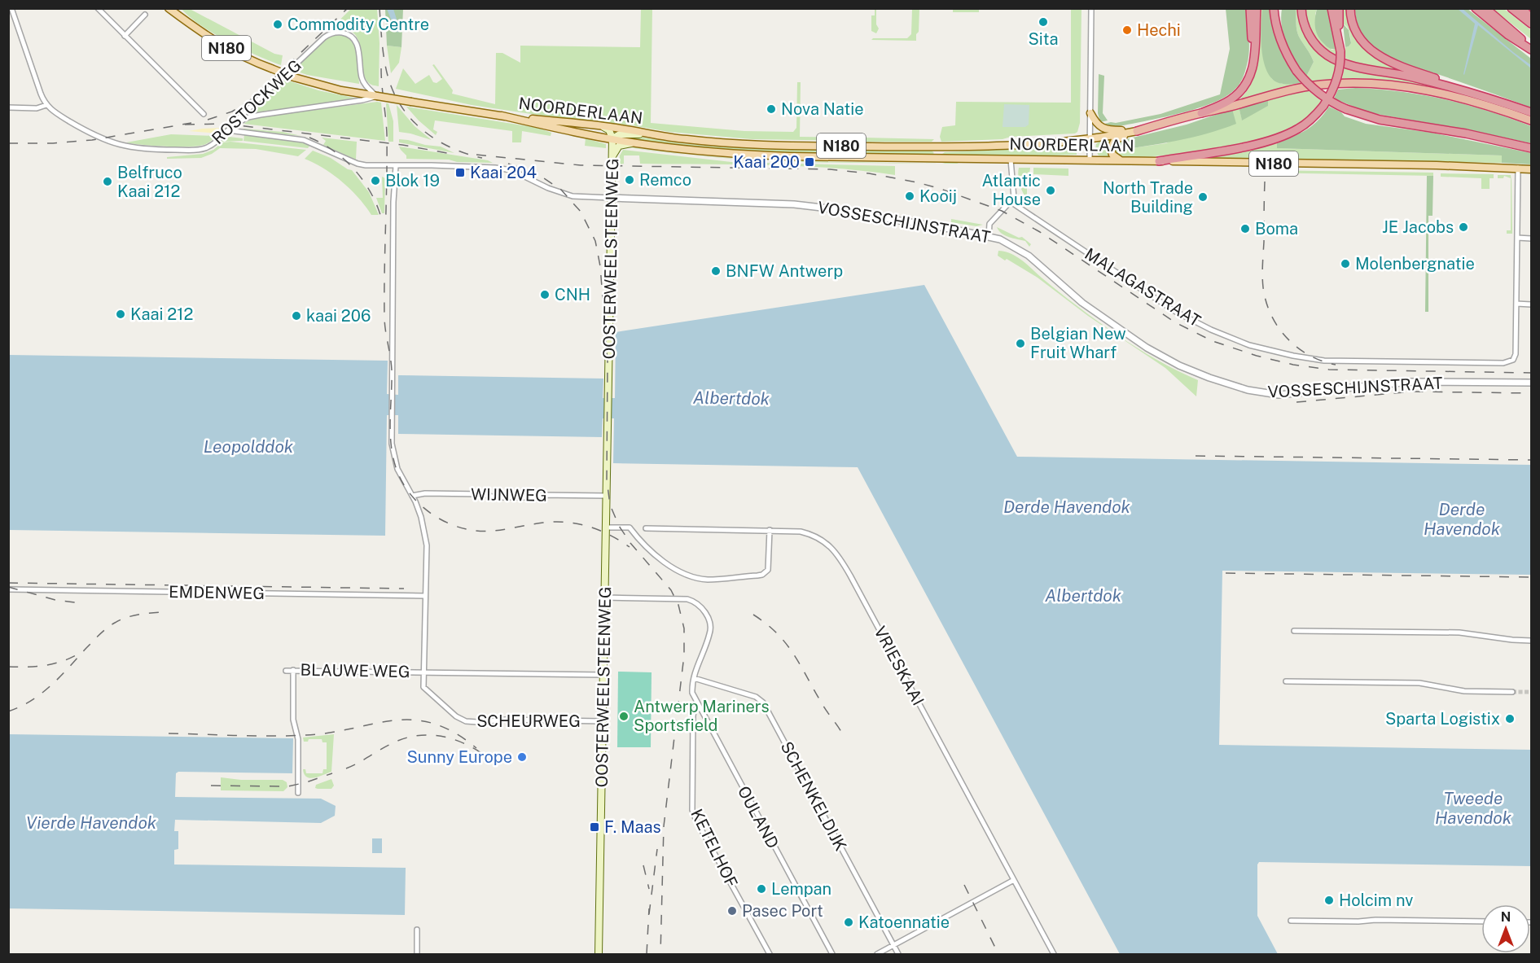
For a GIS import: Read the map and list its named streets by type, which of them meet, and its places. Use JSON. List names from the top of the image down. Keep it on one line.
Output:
{"streets":{"highway":["N180","NOORDERLAAN"],"main road":["OOSTERWEELSTEENWEG"],"street":["ROSTOCKWEG","VOSSESCHIJNSTRAAT","MALAGASTRAAT","WIJNWEG","EMDENWEG","VRIESKAAI","BLAUWE WEG","SCHEURWEG","SCHENKELDIJK","OULAND","KETELHOF"]},"crossings":[["ROSTOCKWEG","NOORDERLAAN"],["NOORDERLAAN","OOSTERWEELSTEENWEG"],["VOSSESCHIJNSTRAAT","OOSTERWEELSTEENWEG"],["OOSTERWEELSTEENWEG","WIJNWEG"],["OOSTERWEELSTEENWEG","BLAUWE WEG"],["OOSTERWEELSTEENWEG","SCHEURWEG"],["BLAUWE WEG","SCHEURWEG"],["SCHENKELDIJK","OULAND"],["OULAND","KETELHOF"]],"water":["Albertdok","Leopolddok","Derde Havendok","Tweede Havendok","Vierde Havendok"],"places":{"other":["Sita","Commodity Centre","Hechi","Nova Natie","Remco","Blok 19","Belfruco Kaai 212","Atlantic House","Kooij","North Trade Building","JE Jacobs","Boma","Molenbergnatie","BNFW Antwerp","CNH","Kaai 212","kaai 206","Belgian New Fruit Wharf","Antwerp Mariners Sportsfield","Sparta Logistix","Sunny Europe","Lempan","Holcim nv","Pasec Port","Katoennatie"],"transit":["Kaai 200","Kaai 204","F. Maas"]},"north":"top"}
